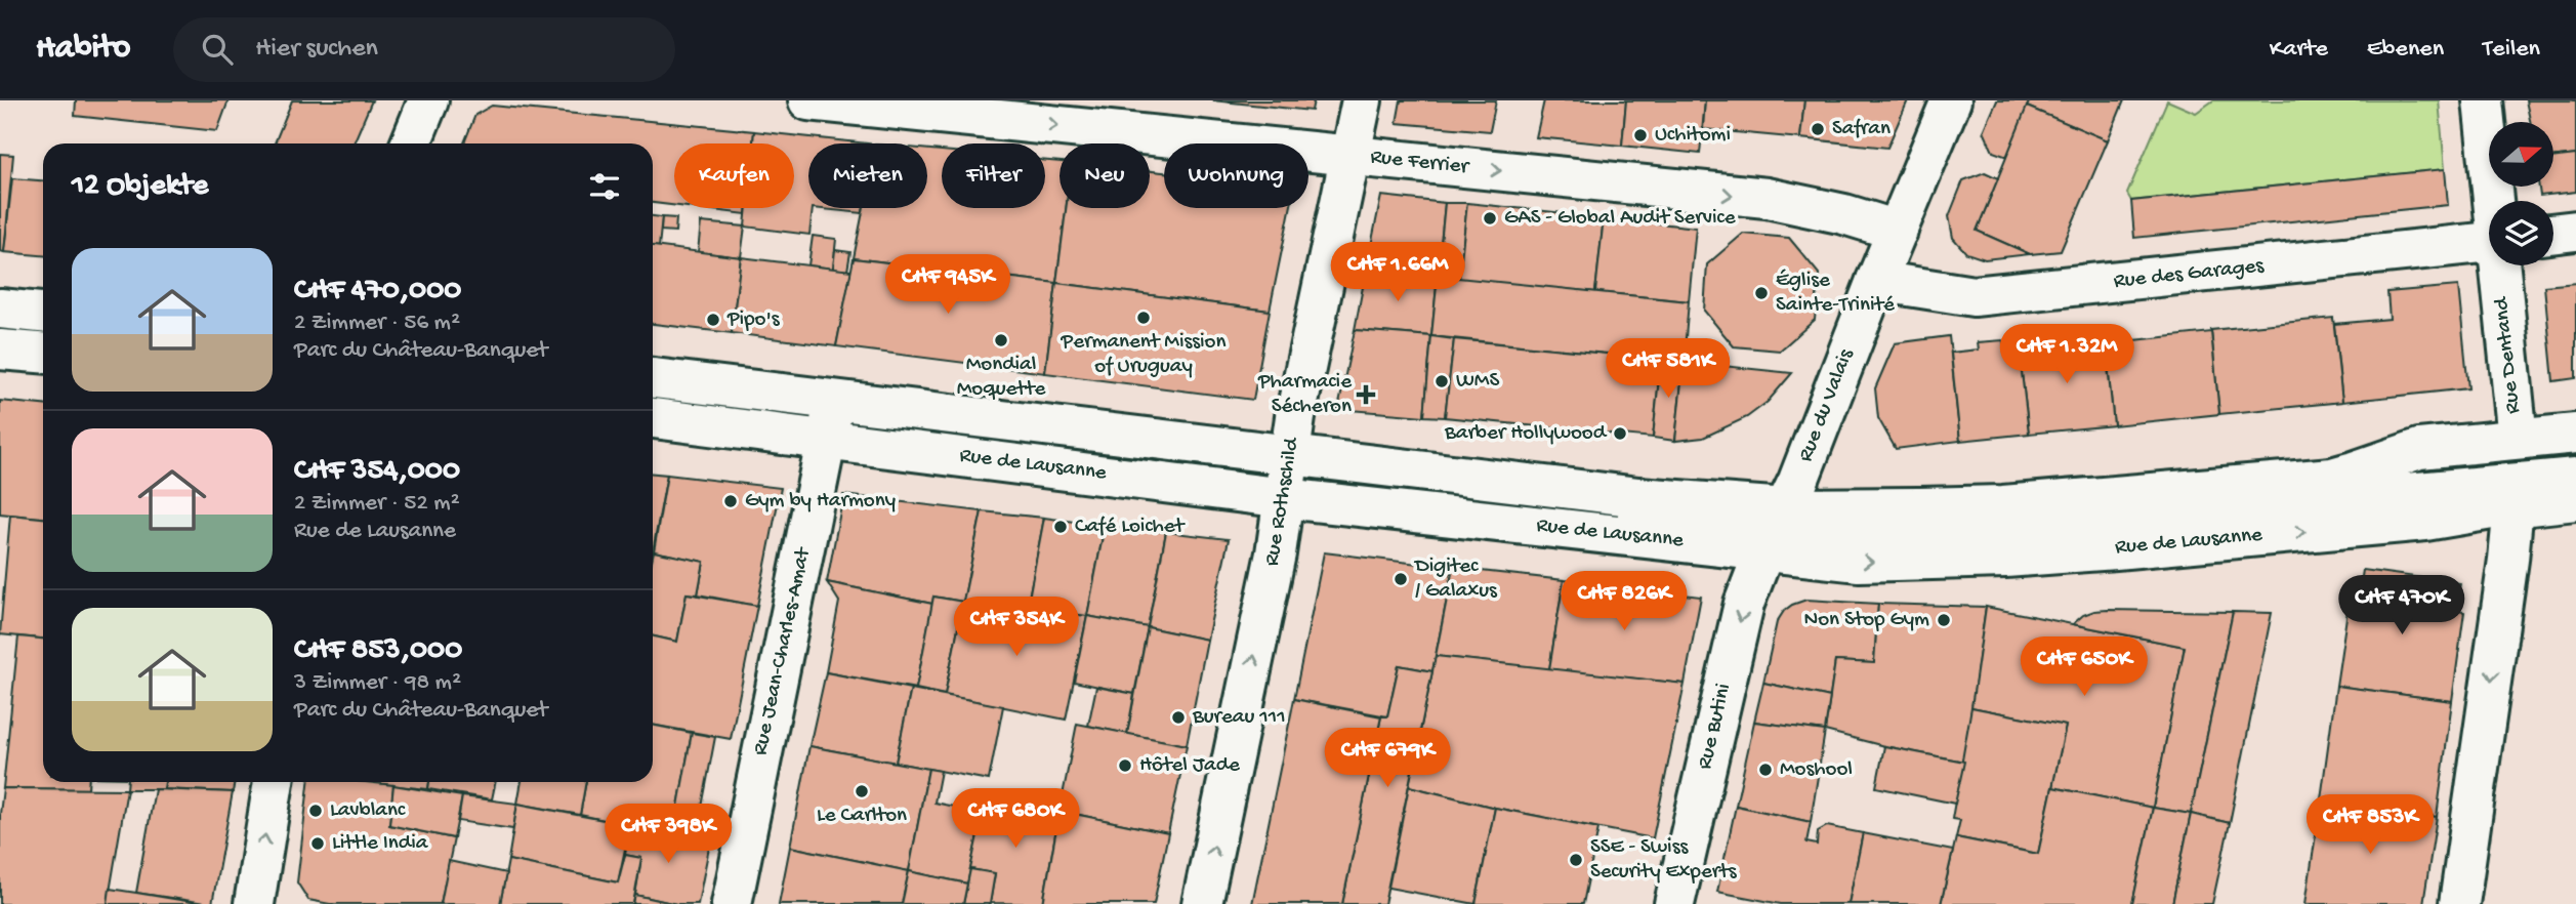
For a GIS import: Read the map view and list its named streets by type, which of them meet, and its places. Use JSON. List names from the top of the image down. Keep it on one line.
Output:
{"streets":{"street":["Rue Ferrier","Rue des Garages","Rue Dentand","Rue du Valais","Rue de Lausanne","Rue Rothschild","Rue Jean-Charles-Amat","Rue Butini"]},"crossings":[["Rue Ferrier","Rue du Valais"],["Rue Ferrier","Rue Rothschild"],["Rue des Garages","Rue du Valais"],["Rue du Valais","Rue de Lausanne"],["Rue du Valais","Rue Butini"],["Rue de Lausanne","Rue Butini"]],"one_way":["Rue Rothschild","Rue Butini"],"places":{"other":["Safran","Uchitomi","GAS - Global Audit Service","Église Sainte-Trinité","Permanent Mission of Uruguay","Pipo's","Mondial Moquette","WMS","Barber Hollywood","Gym by Harmony","Café Loichet","Digitec / Galaxus","Non Stop Gym","Bureau 111","Hôtel Jade","Moshool","Le Carlton","Lavblanc","Little India","SSE - Swiss Security Experts"],"health":["Pharmacie Sécheron"]},"north":"right","page":{"header":"Habito","search":"Hier suchen","nav":["Karte","Ebenen","Teilen"],"chip":["Kaufen","Mieten","Filter","Neu","Wohnung"],"heading":"12 Objekte","list":[{"name":"CHF 470,000","note":"2 Zimmer · 56 m² · Parc du Château-Banquet"},{"name":"CHF 354,000","note":"2 Zimmer · 52 m² · Rue de Lausanne"},{"name":"CHF 853,000","note":"3 Zimmer · 98 m² · Parc du Château-Banquet"}],"price":["CHF 1.66M","CHF 945K","CHF 1.32M","CHF 581K","CHF 826K","CHF 470K","CHF 354K","CHF 650K","CHF 679K","CHF 680K","CHF 853K","CHF 398K"]}}
